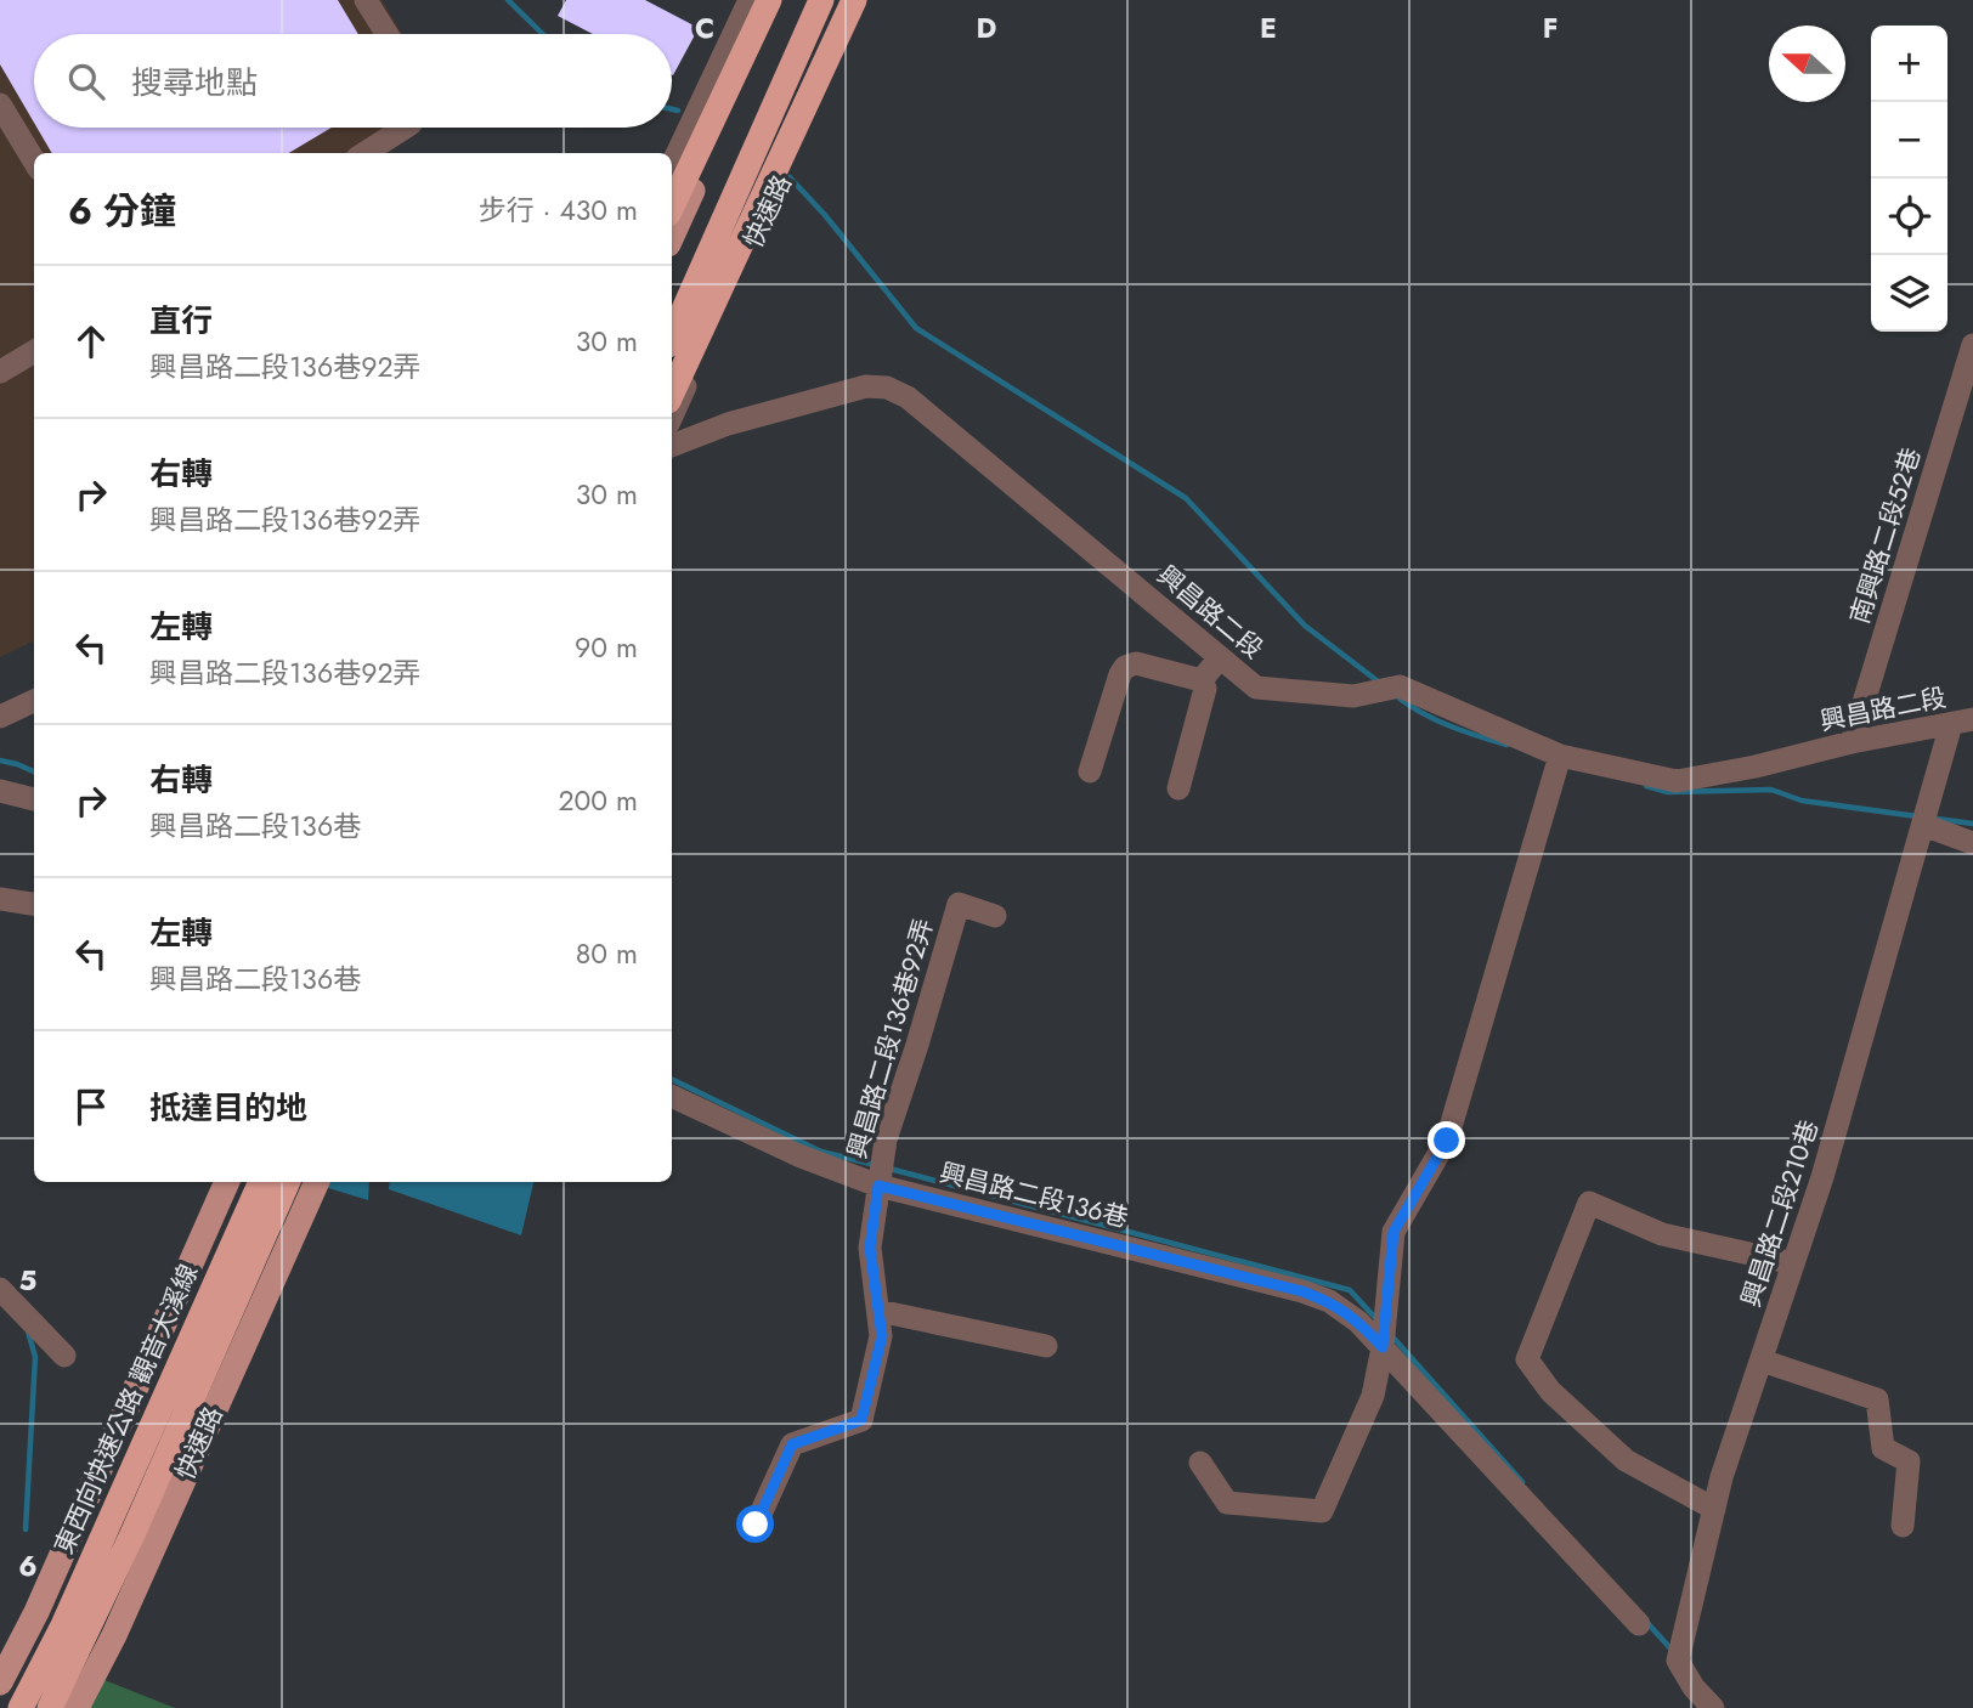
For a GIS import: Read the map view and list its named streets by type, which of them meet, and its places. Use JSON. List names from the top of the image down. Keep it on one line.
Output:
{"streets":{"highway":["東西向快速公路 觀音大溪線"],"main road":["快速路"],"street":["南興路二段52巷","興昌路二段","興昌路二段136巷92弄","興昌路二段136巷","興昌路二段210巷"]},"crossings":[["南興路二段52巷","興昌路二段"],["興昌路二段","興昌路二段210巷"],["興昌路二段136巷92弄","興昌路二段136巷"]],"north":"left","page":{"map_buttons":["+","−"],"search":"搜尋地點","heading":["6 分鐘","步行 · 430 m"],"list":[["直行","興昌路二段136巷92弄","30 m"],["右轉","興昌路二段136巷92弄","30 m"],["左轉","興昌路二段136巷92弄","90 m"],["右轉","興昌路二段136巷","200 m"],["左轉","興昌路二段136巷","80 m"],"抵達目的地"]},"grid":{"columns":["C","D","E","F"],"rows":["5","6"]}}
